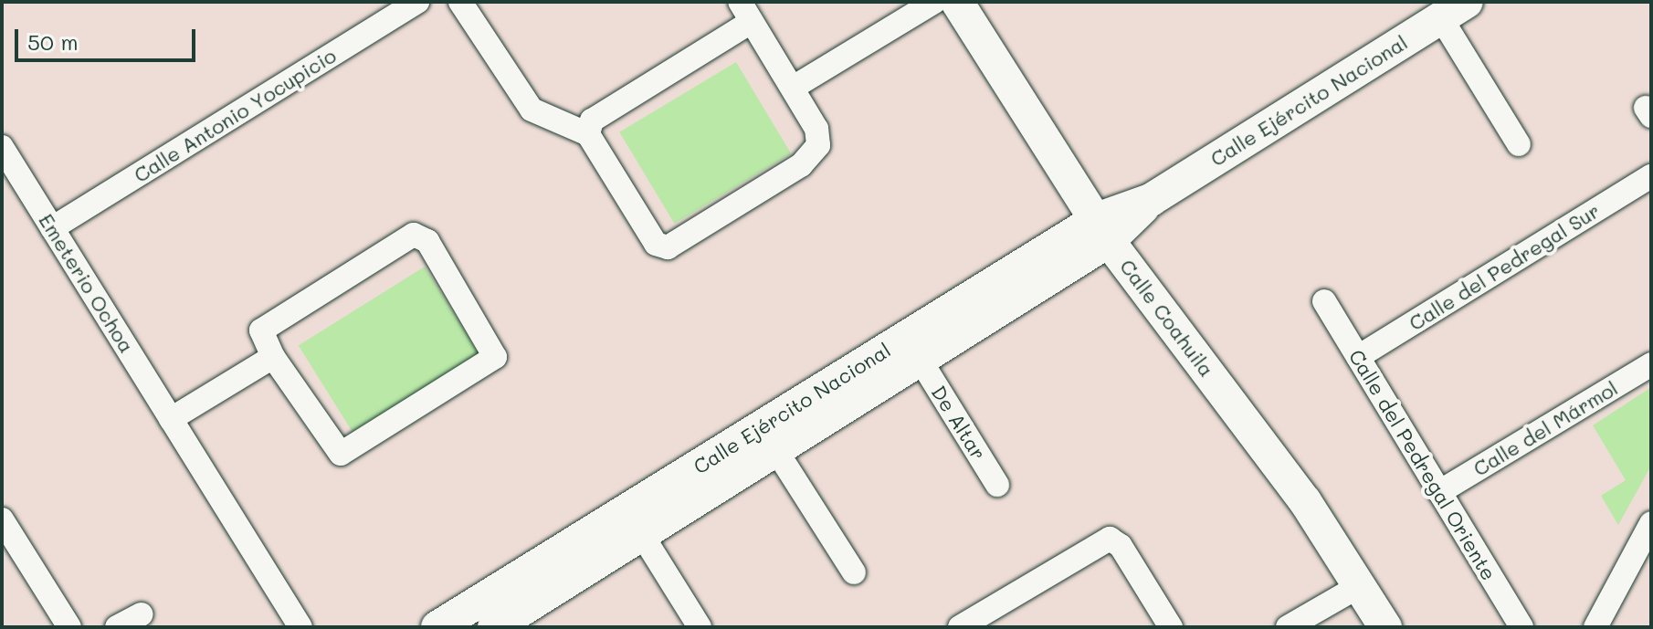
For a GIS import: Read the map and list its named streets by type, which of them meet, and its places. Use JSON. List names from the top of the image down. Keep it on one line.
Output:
{"streets":{"street":["Calle Ejército Nacional","Calle Antonio Yocupicio","Calle del Pedregal Sur","Emeterio Ochoa","Calle Coahuila","De Altar","Calle del Mármol","Calle del Pedregal Oriente"]},"crossings":[["Calle Ejército Nacional","Calle Coahuila"],["Calle Ejército Nacional","De Altar"],["Calle Antonio Yocupicio","Emeterio Ochoa"],["Calle del Pedregal Sur","Calle del Pedregal Oriente"],["Calle del Mármol","Calle del Pedregal Oriente"]],"scale_bar":"50 m"}
